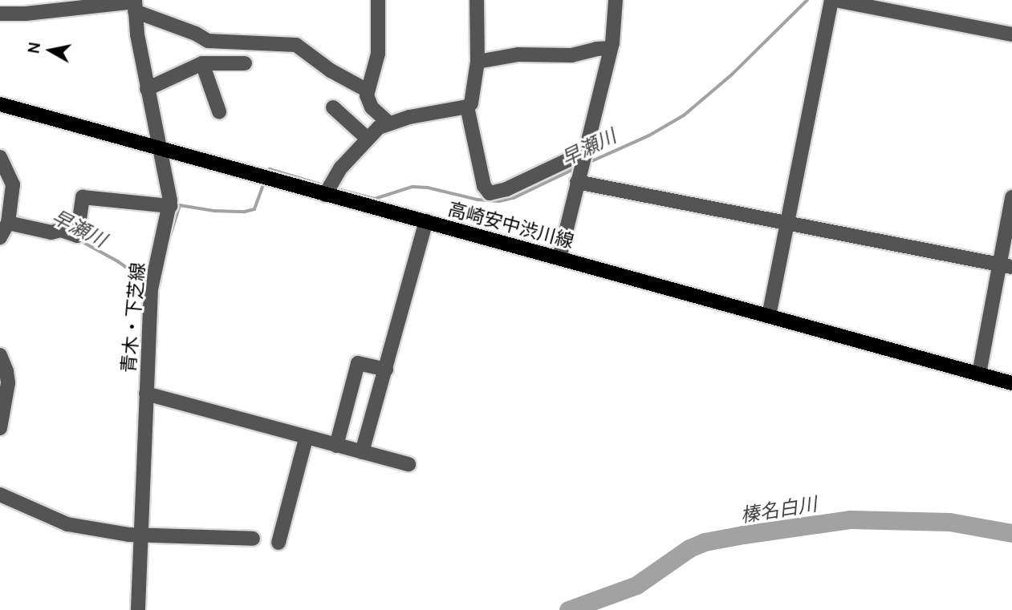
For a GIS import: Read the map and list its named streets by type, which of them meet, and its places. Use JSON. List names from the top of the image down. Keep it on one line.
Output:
{"streets":{"main road":["高崎安中渋川線"],"street":["青木・下芝線"]},"crossings":[["高崎安中渋川線","青木・下芝線"]],"water":["早瀬川","榛名白川"],"north":"left"}
